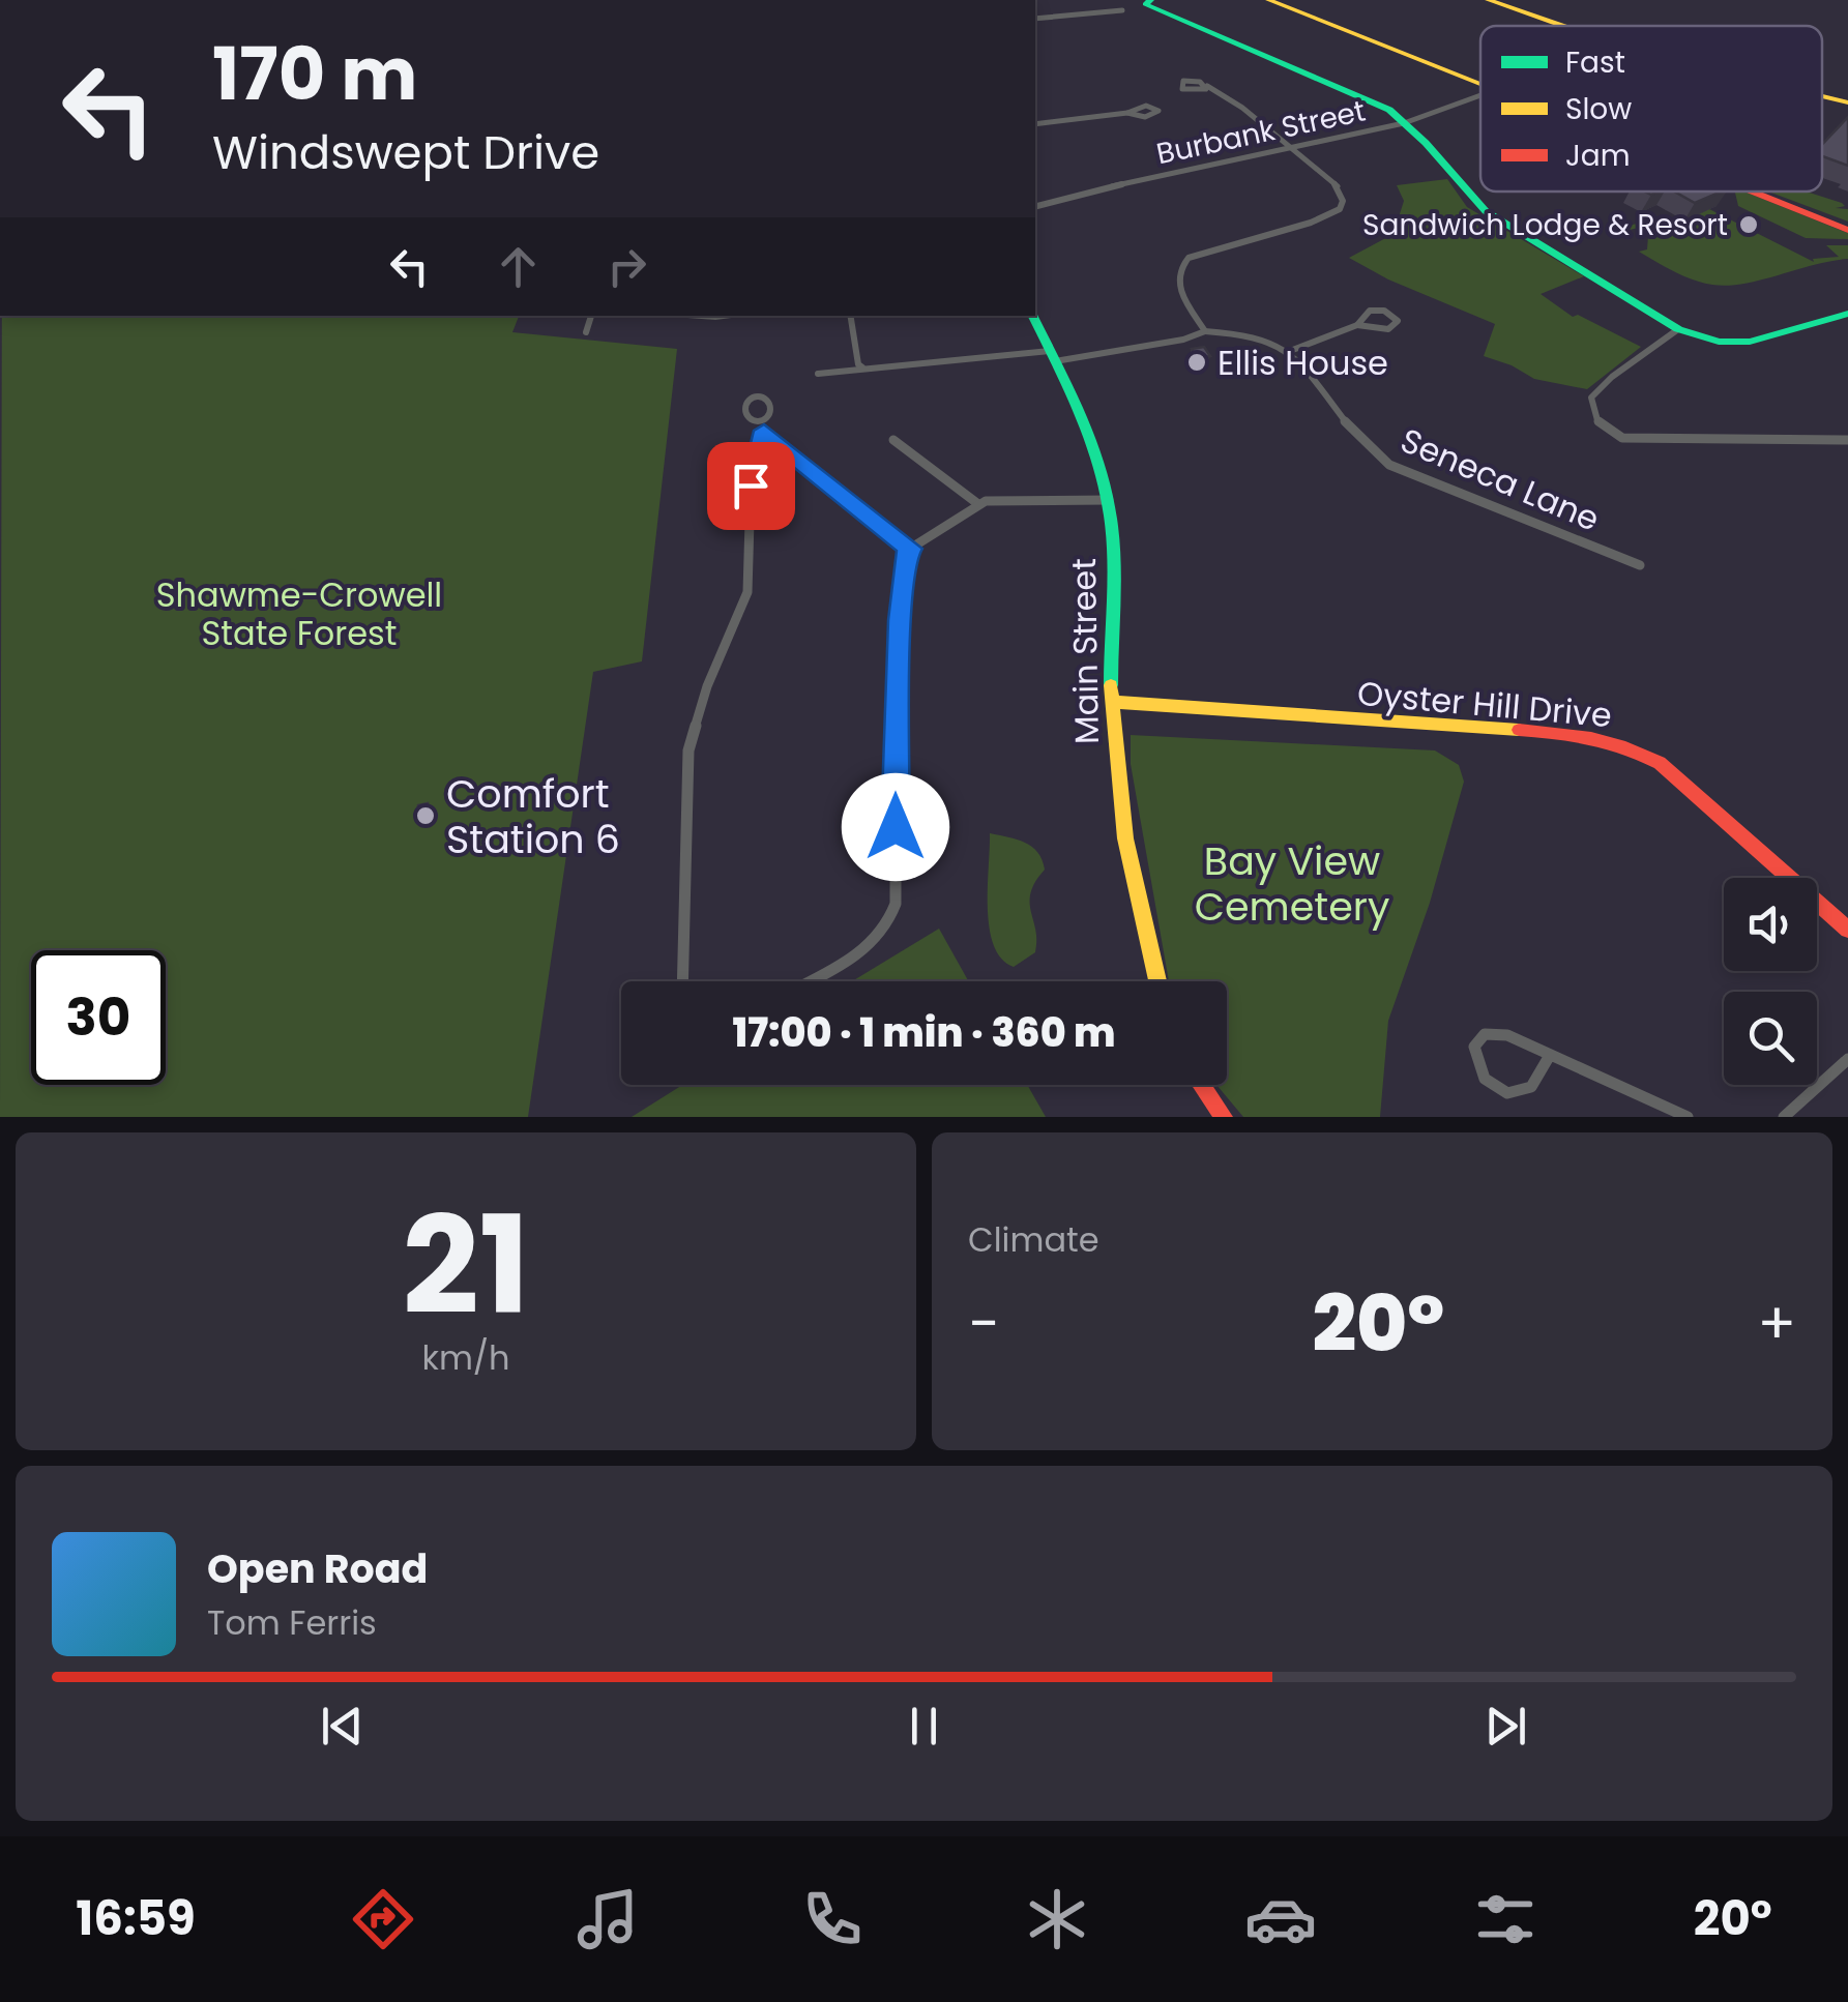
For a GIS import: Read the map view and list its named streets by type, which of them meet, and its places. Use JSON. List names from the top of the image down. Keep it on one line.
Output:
{"streets":{"main road":["Main Street","Oyster Hill Drive"],"street":["Burbank Street","Seneca Lane"]},"crossings":[["Main Street","Oyster Hill Drive"]],"parks":["Shawme-Crowell State Forest","Bay View Cemetery"],"places":["Sandwich Lodge & Resort","Ellis House","Comfort Station 6"],"legend":["Fast","Slow","Jam"],"page":{"turn":["170 m","Windswept Drive"],"limit":"30","trip":"17:00 · 1 min · 360 m","tile":[["21","km/h"],"Climate"],"heat":["−","20°","+"],"song":["Open Road","Tom Ferris"],"tabs":["16:59","20°"]}}
